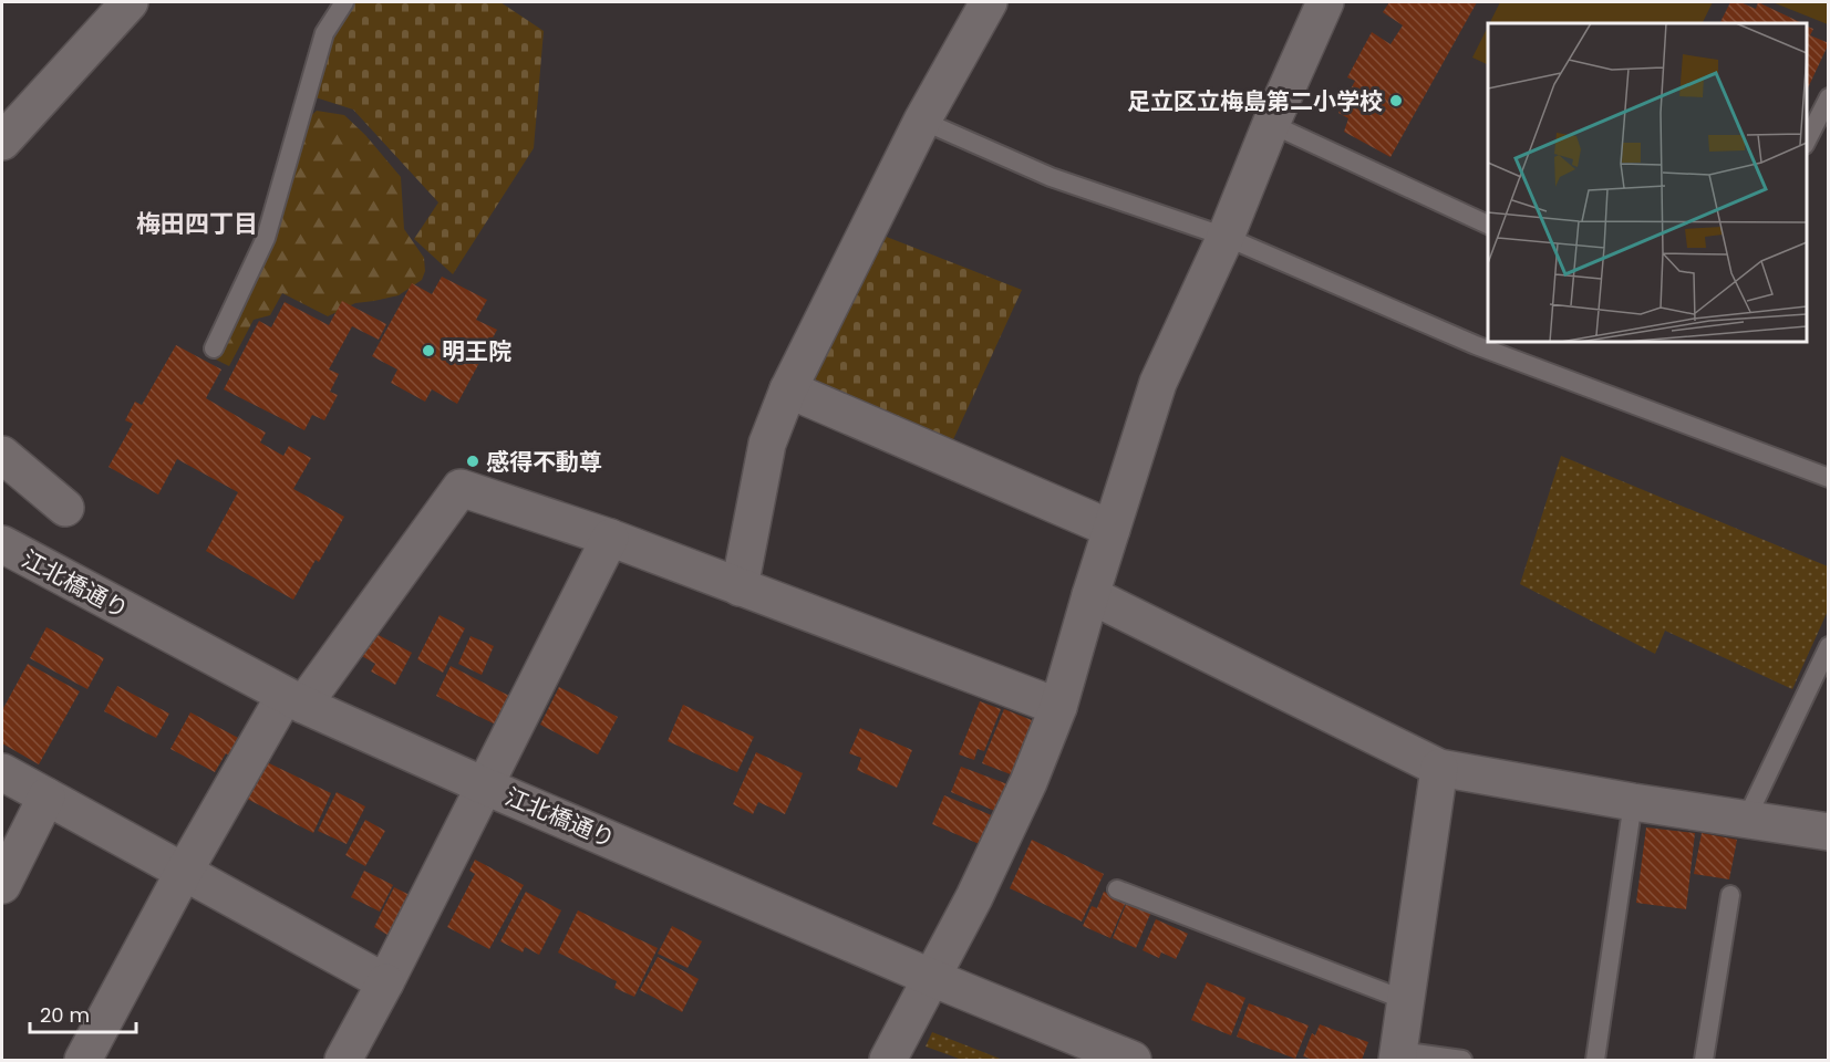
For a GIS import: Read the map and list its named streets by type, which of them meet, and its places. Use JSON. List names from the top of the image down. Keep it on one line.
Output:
{"streets":{"street":["江北橋通り"]},"districts":["梅田四丁目"],"places":["足立区立梅島第二小学校","明王院","感得不動尊"],"scale_bar":"20 m"}
